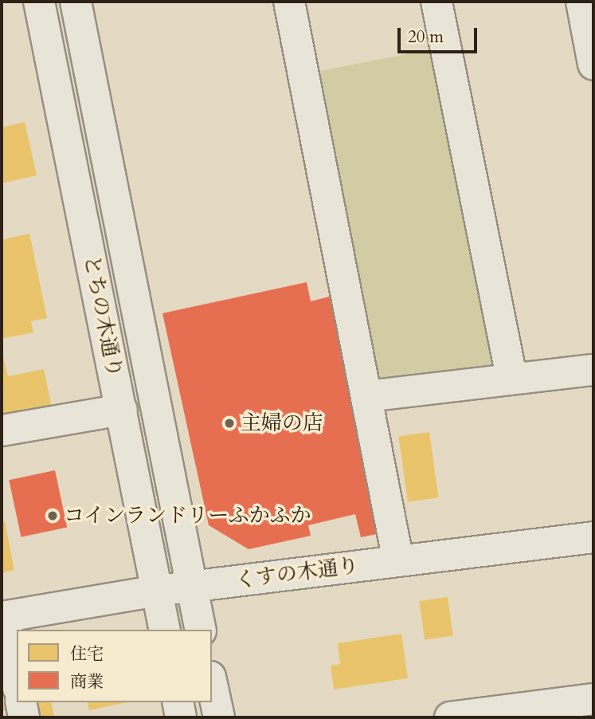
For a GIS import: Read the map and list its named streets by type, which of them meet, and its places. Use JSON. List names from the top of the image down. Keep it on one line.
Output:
{"streets":{"street":["とちの木通り","くすの木通り"]},"crossings":[["とちの木通り","くすの木通り"]],"places":["主婦の店","コインランドリーふかふか"],"legend":["住宅","商業"],"scale_bar":"20 m"}
